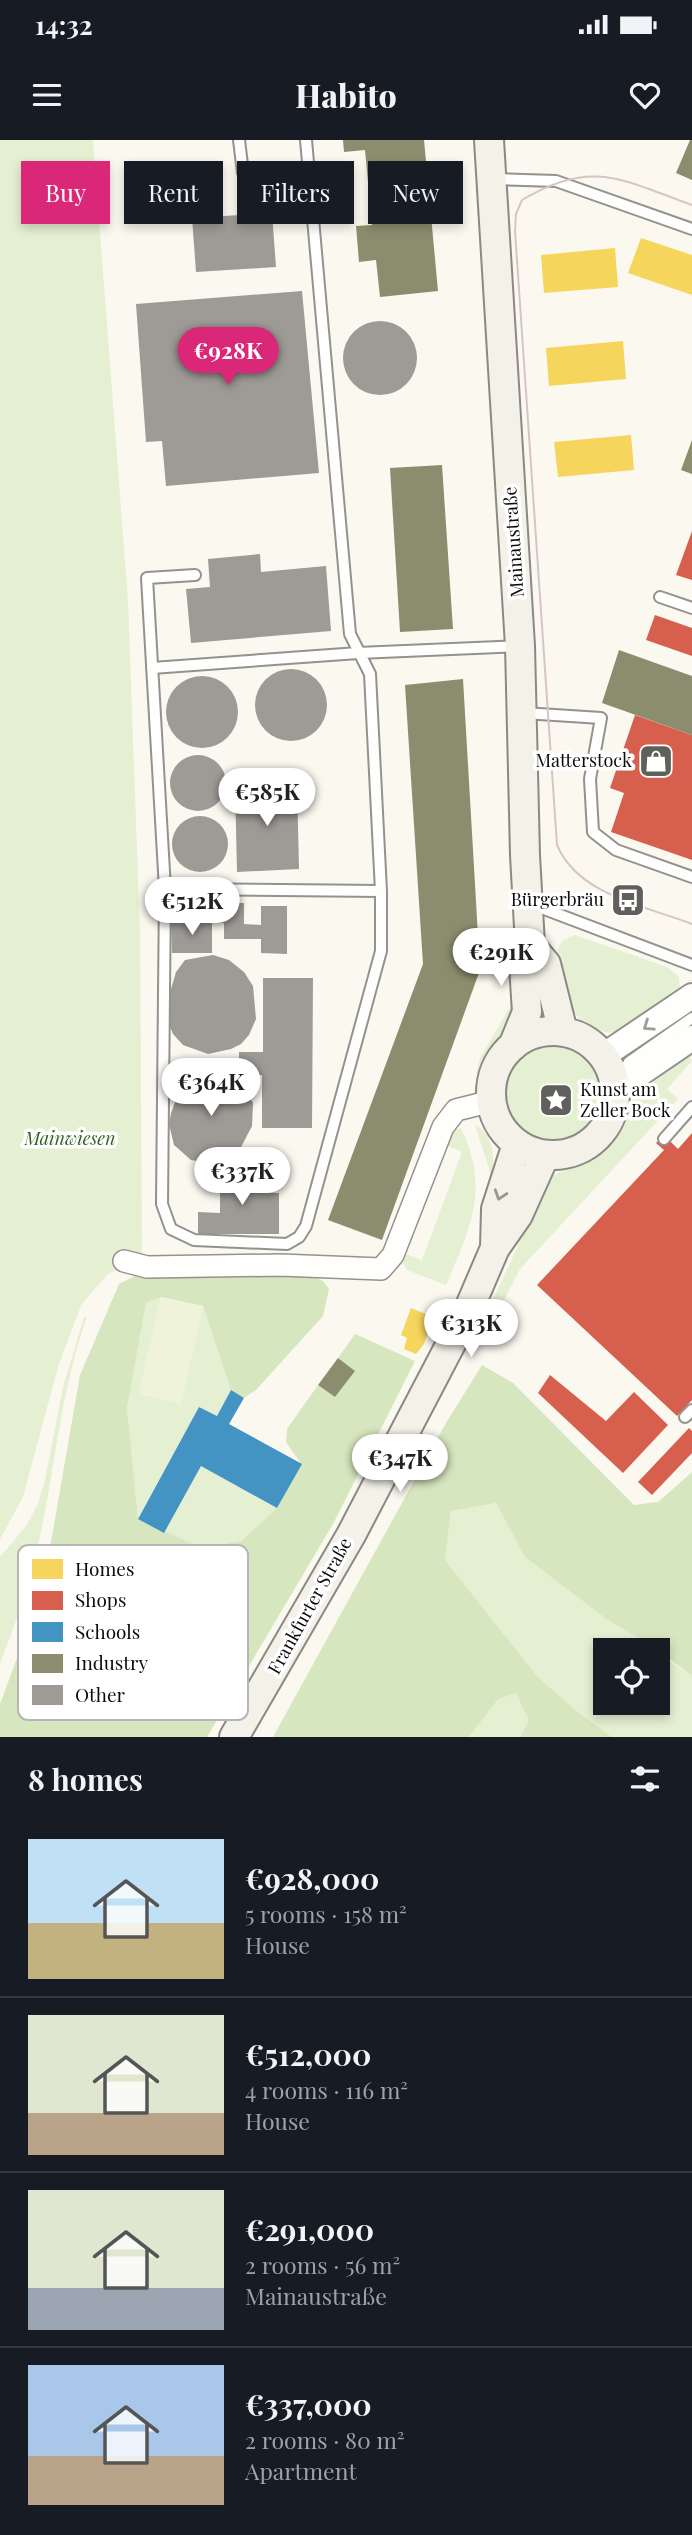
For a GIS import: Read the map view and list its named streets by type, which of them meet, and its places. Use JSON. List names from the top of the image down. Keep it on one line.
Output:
{"streets":{"main road":["Mainaustraße","Frankfurter Straße"]},"crossings":[["Mainaustraße","Frankfurter Straße"]],"parks":["Mainwiesen"],"places":{"shop":["Matterstock"],"bus stop":["Bürgerbräu"],"place":["Kunst am Zeller Bock"]},"legend":["Homes","Shops","Schools","Industry","Other"],"page":{"status":"14:32","header":"Habito","chip":["Buy","Rent","Filters","New"],"price":["€928K","€585K","€512K","€291K","€364K","€337K","€313K","€347K"],"heading":"8 homes","list":[{"name":"€928,000","note":"5 rooms · 158 m² · House"},{"name":"€512,000","note":"4 rooms · 116 m² · House"},{"name":"€291,000","note":"2 rooms · 56 m² · Mainaustraße"},{"name":"€337,000","note":"2 rooms · 80 m² · Apartment"}]}}
